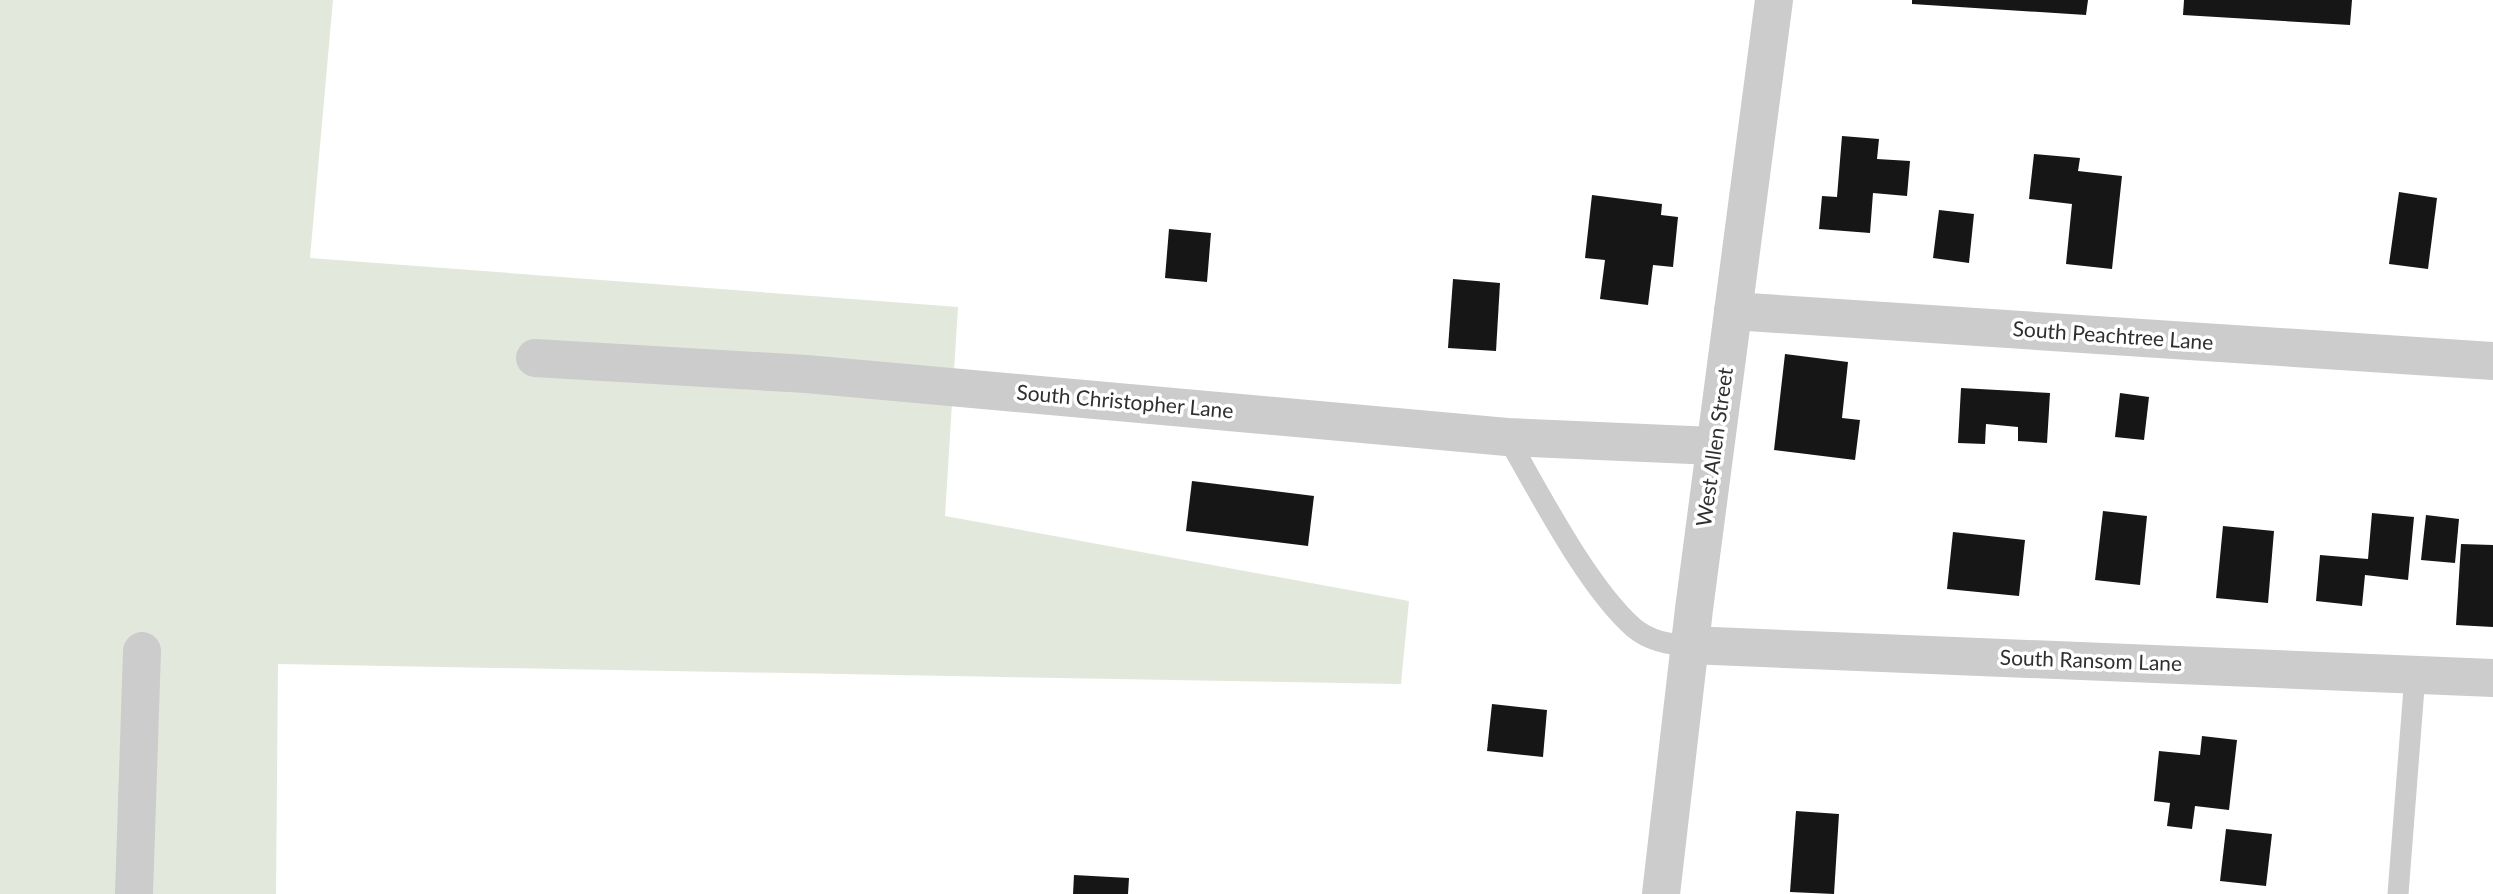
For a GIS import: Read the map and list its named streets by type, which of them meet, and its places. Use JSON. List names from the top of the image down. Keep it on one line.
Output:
{"streets":{"street":["South Peachtree Lane","South Christopher Lane","West Allen Street","South Ransom Lane"]},"crossings":[["South Peachtree Lane","West Allen Street"],["South Christopher Lane","West Allen Street"],["West Allen Street","South Ransom Lane"]]}
